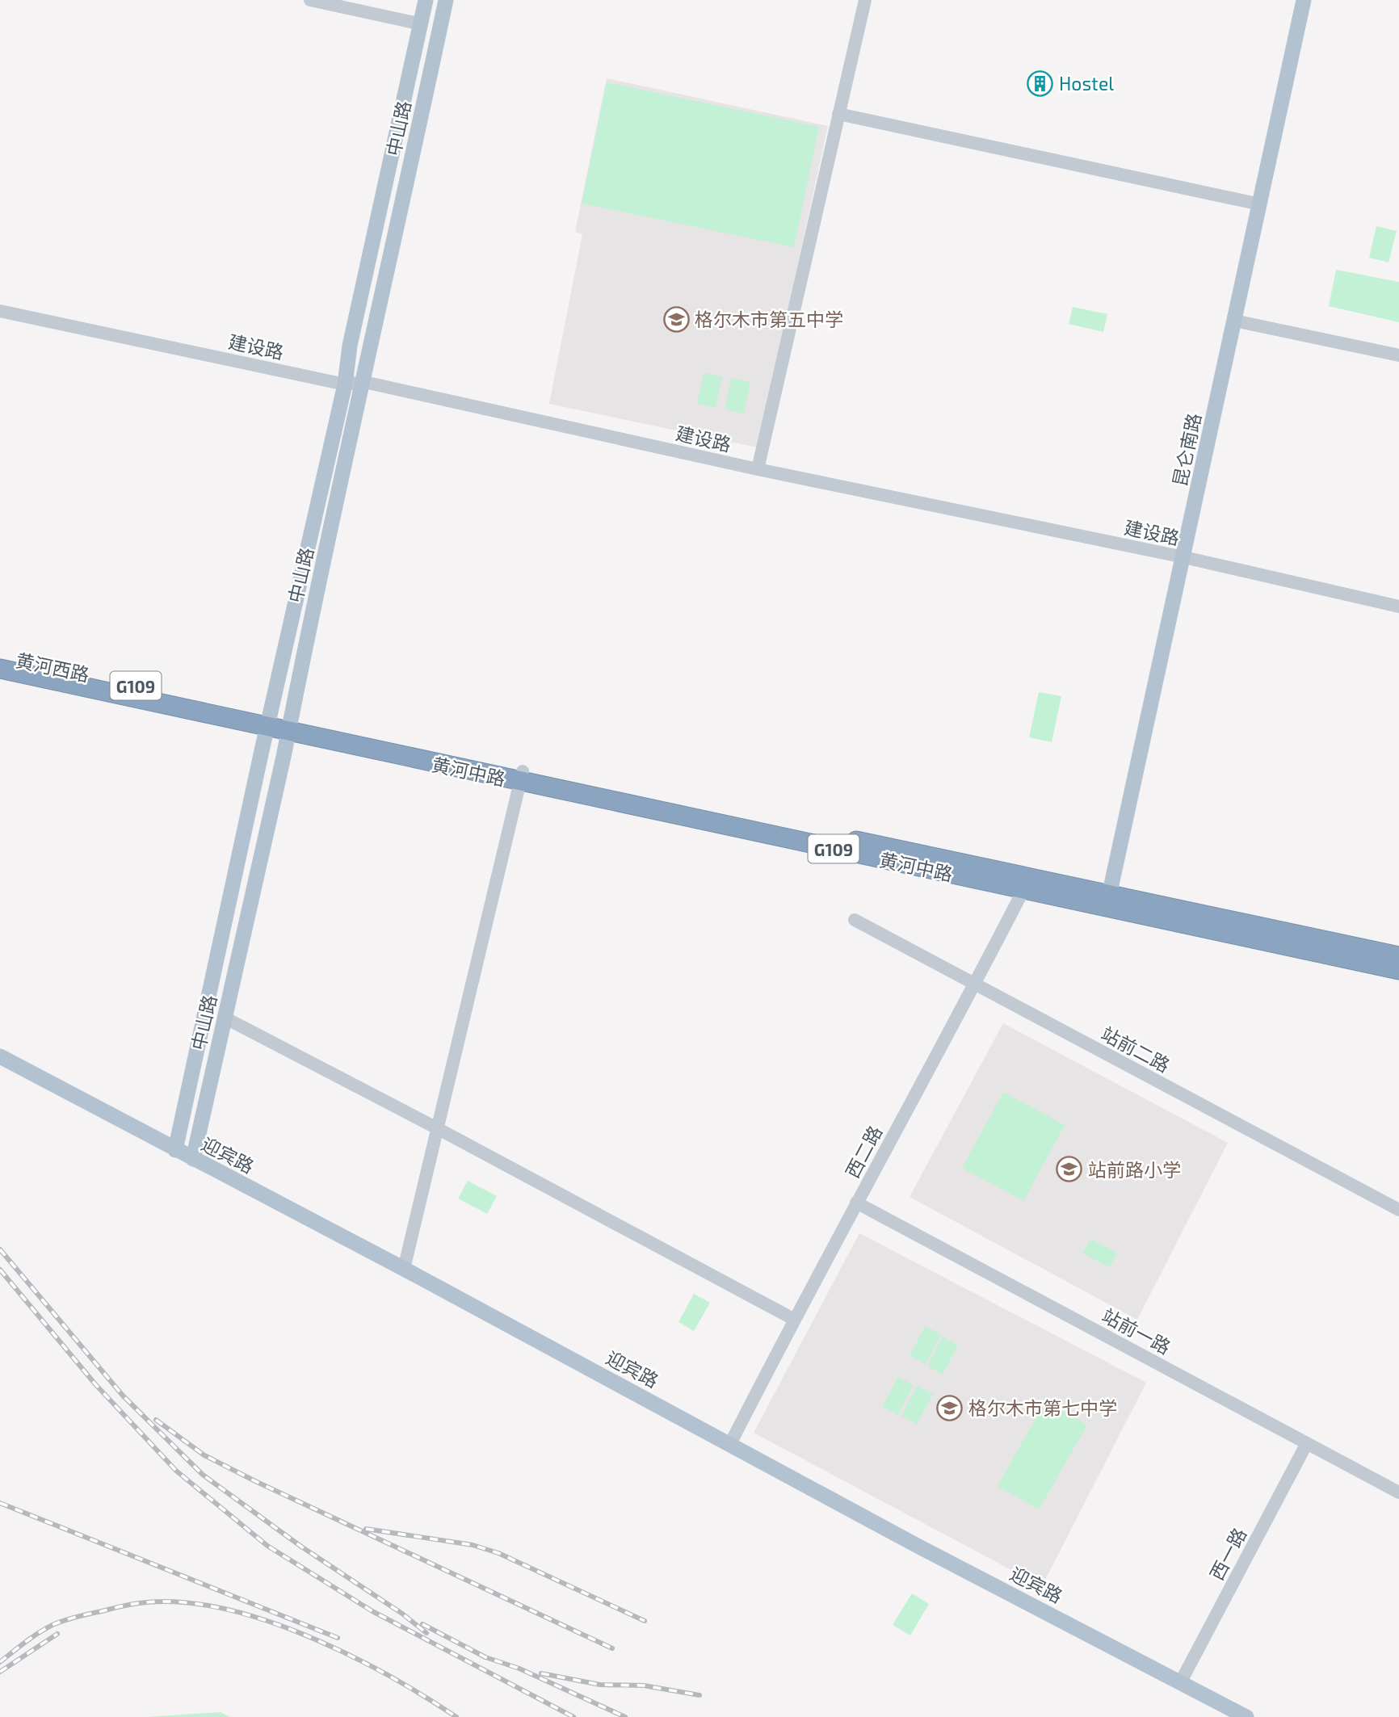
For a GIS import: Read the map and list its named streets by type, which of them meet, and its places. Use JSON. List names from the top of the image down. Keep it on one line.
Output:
{"streets":{"highway":["黄河西路","G109","黄河中路"],"main road":["中山路","昆仑南路","迎宾路"],"street":["建设路","站前二路","西二路","站前一路","西一路"]},"crossings":[["中山路","建设路"],["中山路","黄河西路"],["中山路","黄河中路"],["中山路","迎宾路"],["建设路","昆仑南路"],["昆仑南路","黄河中路"],["黄河西路","黄河中路"],["黄河中路","西二路"],["站前二路","西二路"],["西二路","迎宾路"],["西二路","站前一路"],["迎宾路","西一路"],["站前一路","西一路"]],"places":{"building":["Hostel"],"school or university":["格尔木市第五中学","站前路小学","格尔木市第七中学"]}}
